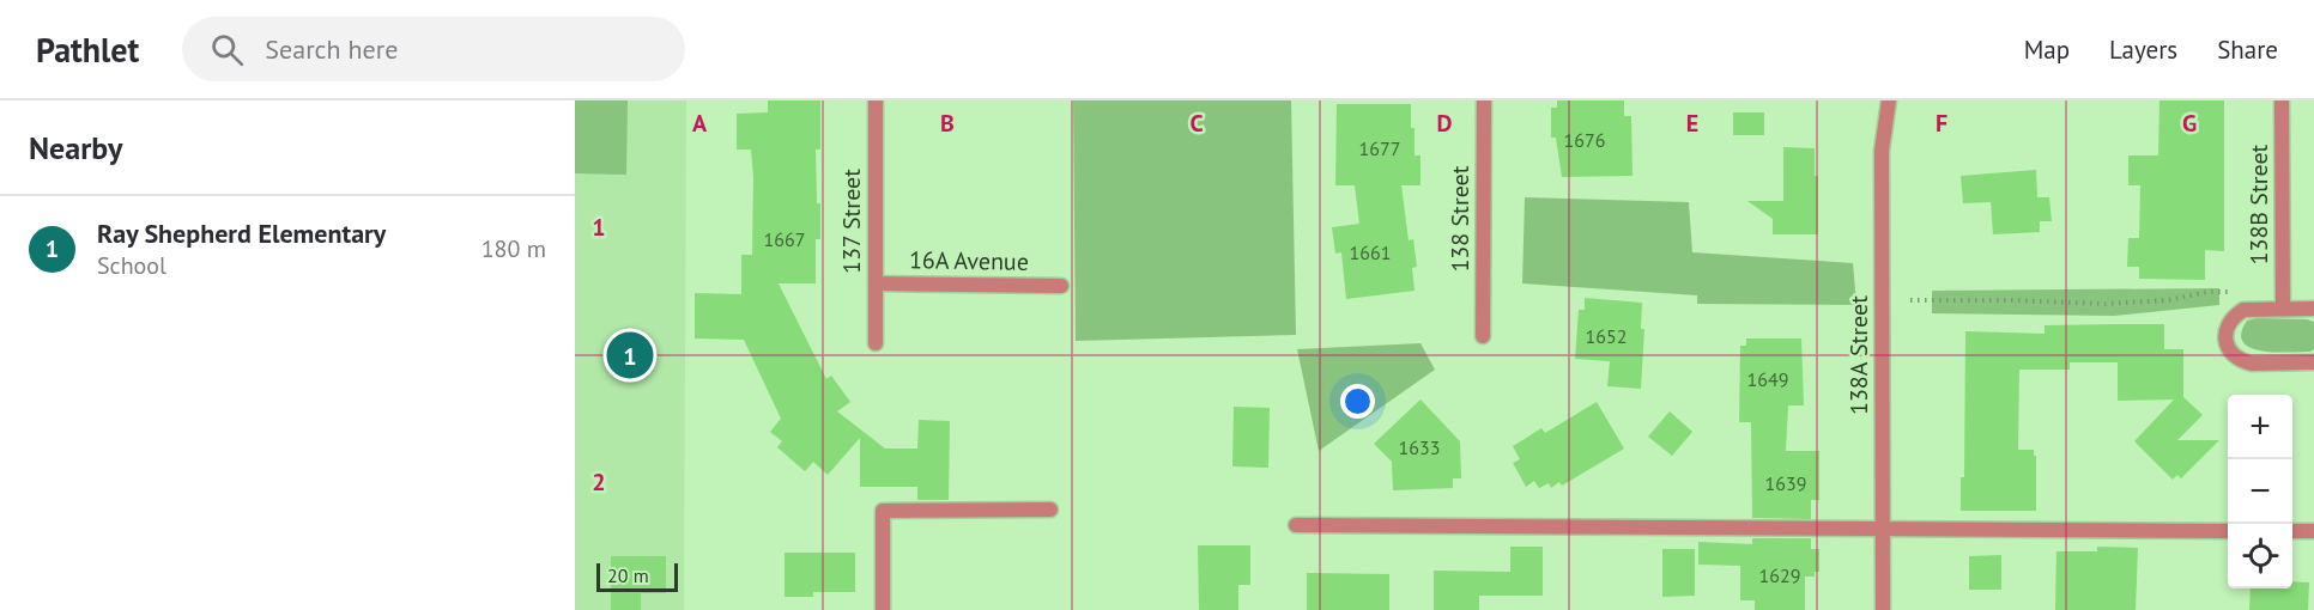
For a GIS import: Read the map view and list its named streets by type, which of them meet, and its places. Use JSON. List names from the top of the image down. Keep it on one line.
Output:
{"streets":{"street":["138B Street","138 Street","137 Street","16A Avenue","138A Street"]},"crossings":[["137 Street","16A Avenue"]],"house_numbers":["1676","1677","1667","1661","1652","1649","1633","1639","1629"],"scale_bar":"20 m","page":{"header":"Pathlet","search":"Search here","nav":["Map","Layers","Share"],"heading":"Nearby","list":[{"mark":"1","name":"Ray Shepherd Elementary","note":"School","value":"180 m"}],"pins":"1","map_buttons":["+","−"],"scale":"20 m"},"grid":{"columns":["A","B","C","D","E","F","G"],"rows":["1","2"]}}
